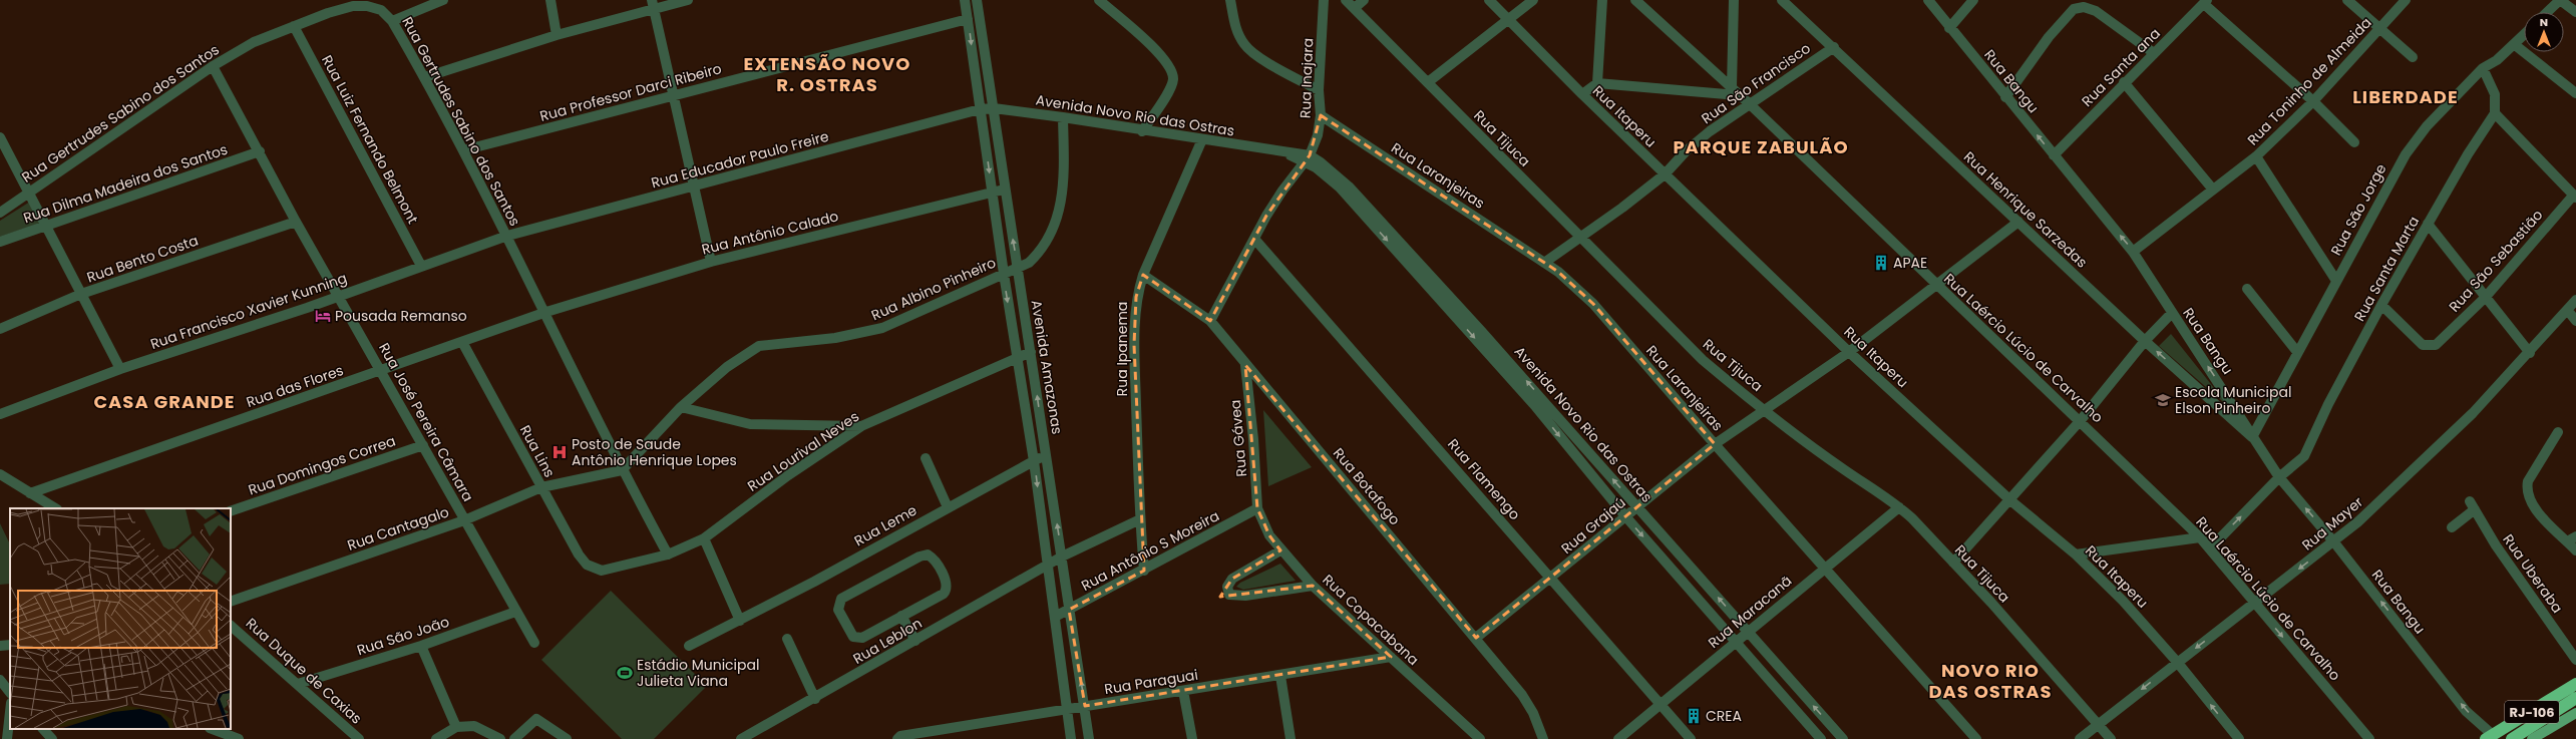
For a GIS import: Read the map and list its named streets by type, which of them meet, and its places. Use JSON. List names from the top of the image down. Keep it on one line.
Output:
{"streets":{"highway":["RJ-106"],"street":["Rua Santa ana","Rua Inajara","Rua Bangu","Rua Toninho de Almeida","Rua São Francisco","Rua Professor Darci Ribeiro","Rua Gertrudes Sabino dos Santos","Avenida Novo Rio das Ostras","Rua Itaperu","Rua Tijuca","Rua Luiz Fernando Belmont","Rua Educador Paulo Freire","Rua Laranjeiras","Rua Dilma Madeira dos Santos","Rua Henrique Sarzedas","Rua São Jorge","Rua Antônio Calado","Rua Bento Costa","Rua São Sebastião","Rua Santa Marta","Rua Albino Pinheiro","Rua Francisco Xavier Kunning","Rua Laércio Lúcio de Carvalho","Rua Ipanema","Avenida Amazonas","Rua das Flores","Rua José Pereira Câmara","Rua Gávea","Rua Lins","Rua Lourival Neves","Rua Domingos Correa","Rua Flamengo","Rua Botafogo","Rua Mayer","Rua Leme","Rua Grajaú","Rua Cantagalo","Rua Antônio S Moreira","Rua Uberaba","Rua Maracanã","Rua Copacabana","Rua São João","Rua Leblon","Rua Duque de Caxias","Rua Paraguai"]},"crossings":[["Rua Santa ana","Rua Bangu"],["Rua Inajara","Avenida Novo Rio das Ostras"],["Rua Inajara","Rua Laranjeiras"],["Rua Inajara","Rua Flamengo"],["Rua Inajara","Rua Botafogo"],["Rua Bangu","Rua Toninho de Almeida"],["Rua Bangu","Rua Henrique Sarzedas"],["Rua Bangu","Rua São Jorge"],["Rua Bangu","Rua Santa Marta"],["Rua Bangu","Rua Mayer"],["Rua Bangu","RJ-106"],["Rua São Francisco","Rua Itaperu"],["Rua São Francisco","Rua Tijuca"],["Rua São Francisco","Rua Laranjeiras"],["Rua São Francisco","Rua Henrique Sarzedas"],["Rua São Francisco","Rua Laércio Lúcio de Carvalho"],["Rua Professor Darci Ribeiro","Rua Gertrudes Sabino dos Santos"],["Rua Professor Darci Ribeiro","Avenida Amazonas"],["Rua Gertrudes Sabino dos Santos","Rua Luiz Fernando Belmont"],["Rua Gertrudes Sabino dos Santos","Rua Educador Paulo Freire"],["Rua Gertrudes Sabino dos Santos","Rua Antônio Calado"],["Rua Gertrudes Sabino dos Santos","Rua Albino Pinheiro"],["Rua Gertrudes Sabino dos Santos","Rua Francisco Xavier Kunning"],["Rua Gertrudes Sabino dos Santos","Rua das Flores"],["Rua Gertrudes Sabino dos Santos","Rua José Pereira Câmara"],["Rua Gertrudes Sabino dos Santos","Rua Lourival Neves"],["Rua Gertrudes Sabino dos Santos","Rua Cantagalo"],["Avenida Novo Rio das Ostras","Rua Educador Paulo Freire"],["Avenida Novo Rio das Ostras","Rua Albino Pinheiro"],["Avenida Novo Rio das Ostras","Rua Ipanema"],["Avenida Novo Rio das Ostras","Avenida Amazonas"],["Avenida Novo Rio das Ostras","Rua Grajaú"],["Avenida Novo Rio das Ostras","Rua Maracanã"],["Rua Itaperu","Rua Mayer"],["Rua Itaperu","Rua Grajaú"],["Rua Tijuca","Rua Mayer"],["Rua Tijuca","Rua Grajaú"],["Rua Tijuca","Rua Maracanã"],["Rua Luiz Fernando Belmont","Rua Francisco Xavier Kunning"],["Rua Educador Paulo Freire","Rua Francisco Xavier Kunning"],["Rua Educador Paulo Freire","Avenida Amazonas"],["Rua Laranjeiras","Rua Grajaú"],["Rua Laranjeiras","Rua Maracanã"],["Rua Dilma Madeira dos Santos","Rua José Pereira Câmara"],["Rua Henrique Sarzedas","Rua São Jorge"],["Rua Henrique Sarzedas","Rua Grajaú"],["Rua Antônio Calado","Avenida Amazonas"],["Rua Antônio Calado","Rua das Flores"],["Rua Bento Costa","Rua José Pereira Câmara"],["Rua São Sebastião","Rua Santa Marta"],["Rua Santa Marta","Rua Laércio Lúcio de Carvalho"],["Rua Albino Pinheiro","Avenida Amazonas"],["Rua Albino Pinheiro","Rua Cantagalo"],["Rua Francisco Xavier Kunning","Rua José Pereira Câmara"],["Rua Laércio Lúcio de Carvalho","Rua Mayer"],["Rua Laércio Lúcio de Carvalho","Rua Grajaú"],["Rua Ipanema","Rua Botafogo"],["Rua Ipanema","Rua Antônio S Moreira"],["Avenida Amazonas","Rua Lourival Neves"],["Avenida Amazonas","Rua Leme"],["Avenida Amazonas","Rua Antônio S Moreira"],["Avenida Amazonas","Rua Leblon"],["Avenida Amazonas","Rua Paraguai"],["Rua das Flores","Rua José Pereira Câmara"],["Rua das Flores","Rua Lins"],["Rua José Pereira Câmara","Rua Domingos Correa"],["Rua José Pereira Câmara","Rua Cantagalo"],["Rua José Pereira Câmara","Rua São João"],["Rua Gávea","Rua Botafogo"],["Rua Gávea","Rua Antônio S Moreira"],["Rua Gávea","Rua Copacabana"],["Rua Lins","Rua Lourival Neves"],["Rua Lins","Rua Cantagalo"],["Rua Flamengo","Rua Grajaú"],["Rua Flamengo","Rua Maracanã"],["Rua Botafogo","Rua Grajaú"],["Rua Antônio S Moreira","Rua Copacabana"],["Rua Copacabana","Rua Paraguai"],["Rua São João","Rua Duque de Caxias"]],"one_way":["Rua Bangu","Rua Mayer"],"districts":["EXTENSÃO NOVO R. OSTRAS","LIBERDADE","PARQUE ZABULÃO","CASA GRANDE","NOVO RIO DAS OSTRAS"],"places":{"building":["APAE","CREA"],"hotel":["Pousada Remanso"],"school or university":["Escola Municipal Elson Pinheiro"],"hospital":["Posto de Saude Antônio Henrique Lopes"],"sports":["Estádio Municipal Julieta Viana"]},"north":"top"}
